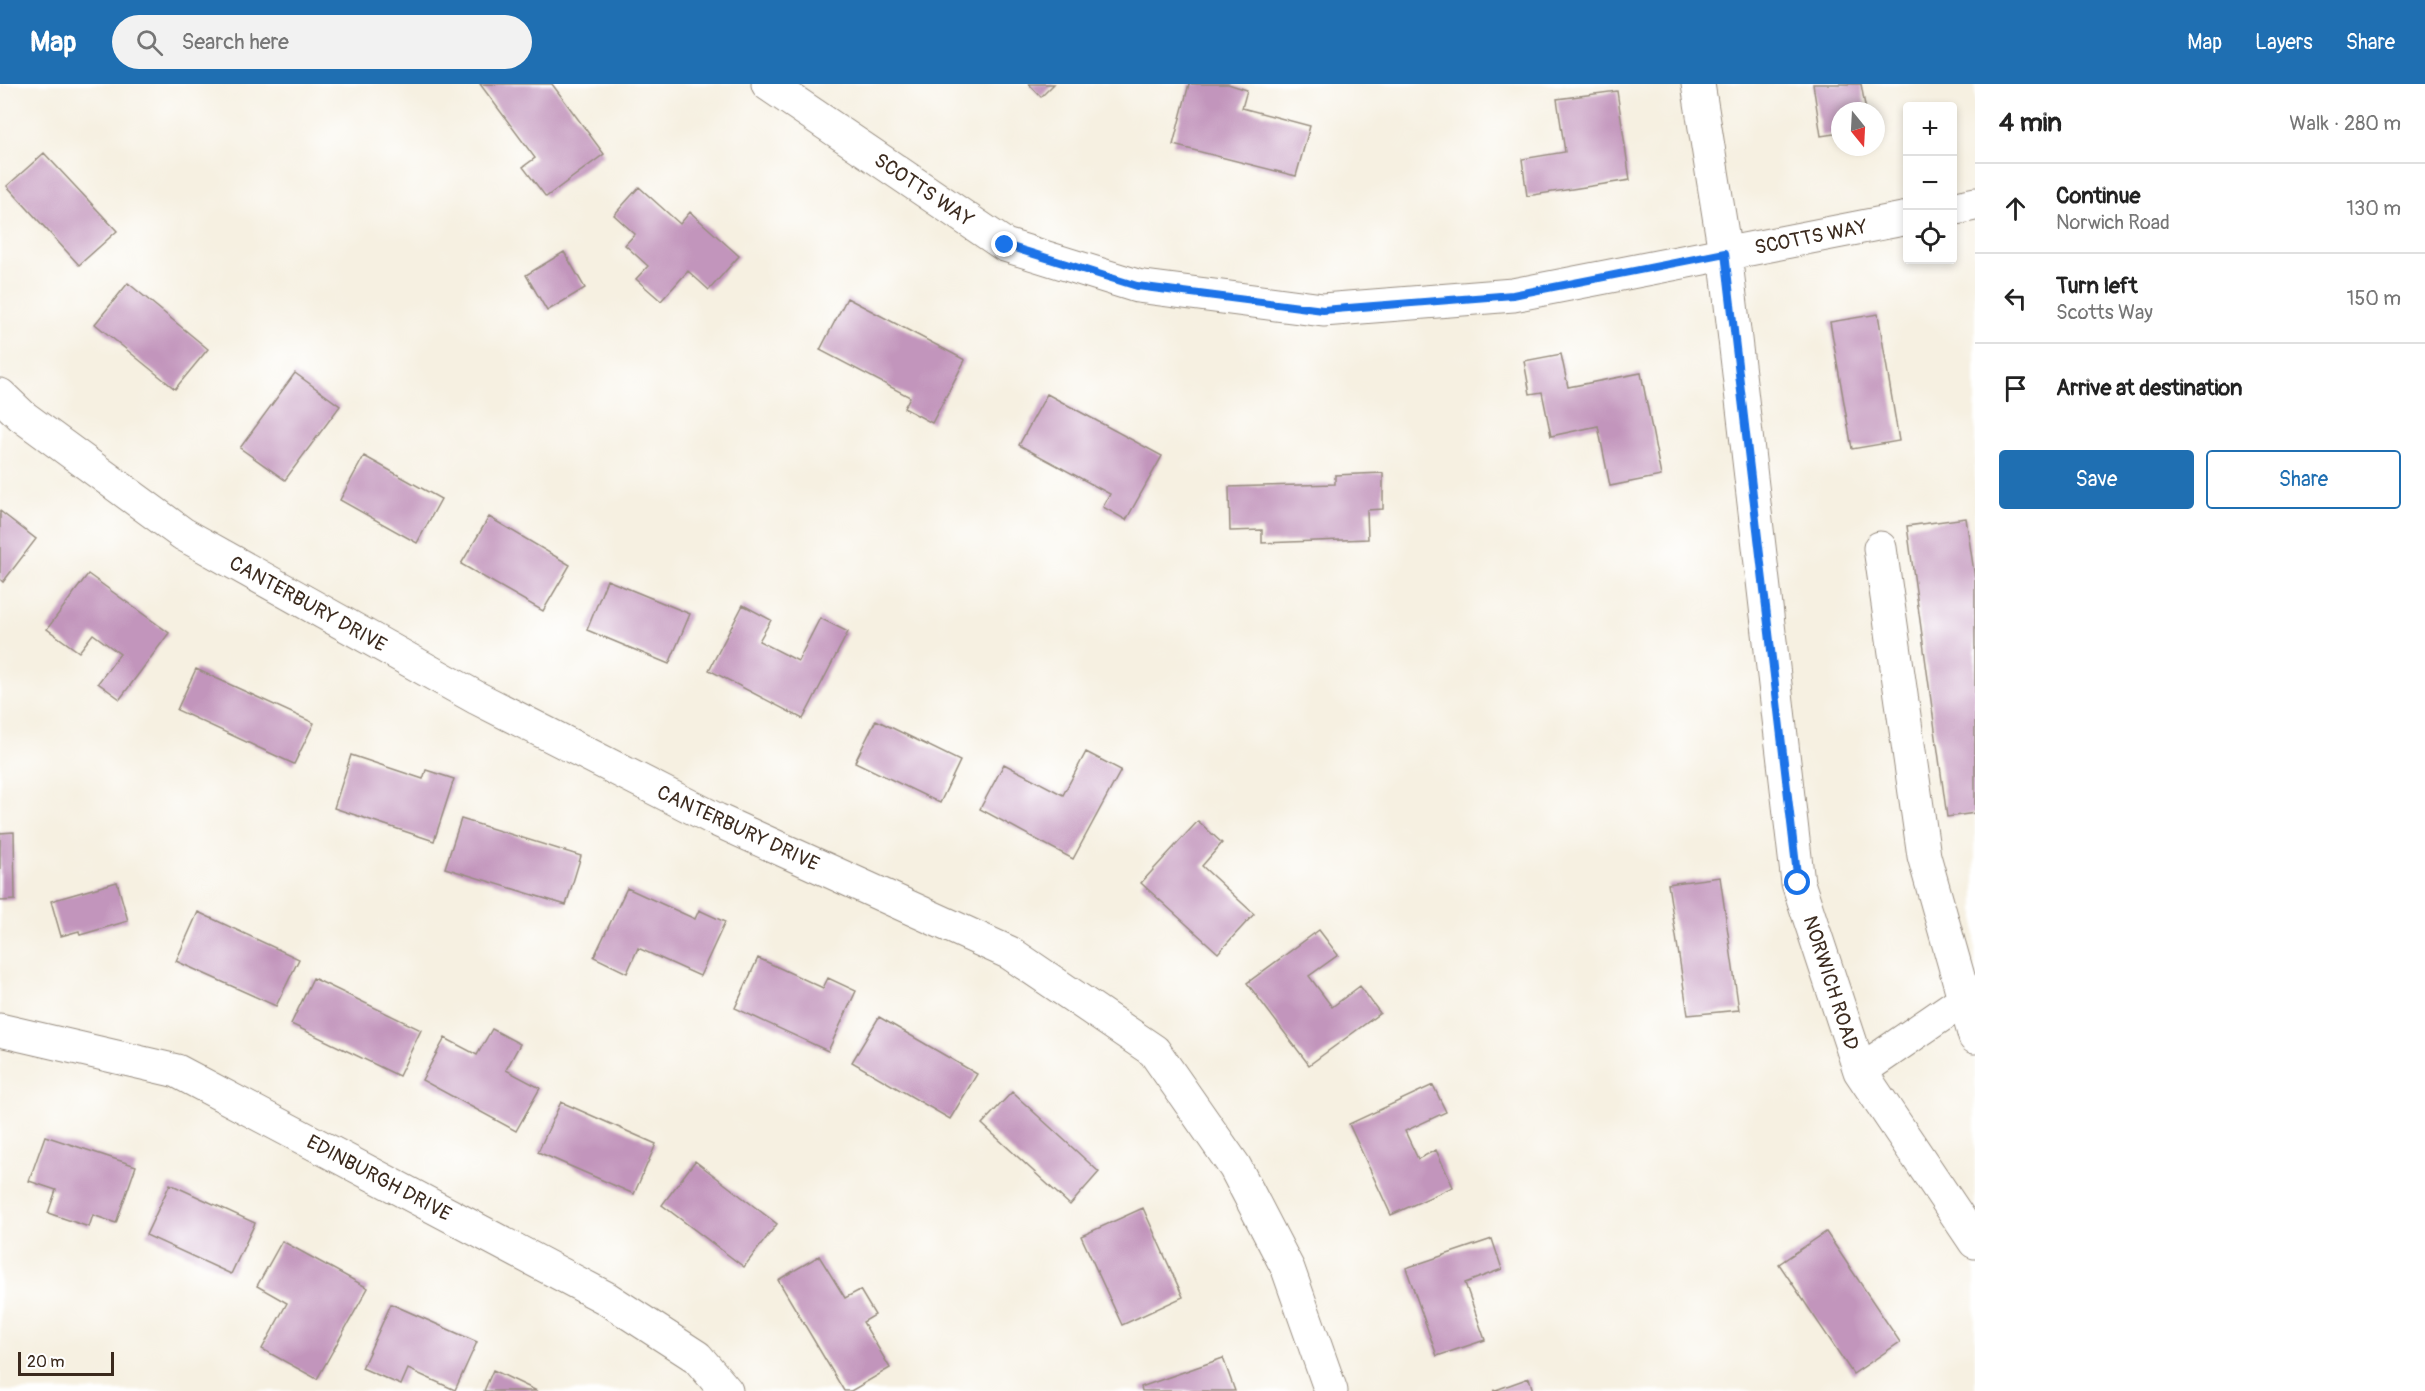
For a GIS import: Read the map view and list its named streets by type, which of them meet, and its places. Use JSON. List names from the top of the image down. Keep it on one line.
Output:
{"streets":{"street":["SCOTTS WAY","CANTERBURY DRIVE","NORWICH ROAD","EDINBURGH DRIVE"]},"crossings":[["SCOTTS WAY","NORWICH ROAD"]],"scale_bar":"20 m","north":"bottom","page":{"header":"Map","search":"Search here","nav":["Map","Layers","Share"],"heading":["4 min","Walk · 280 m"],"map_buttons":["+","−"],"list":[["Continue","Norwich Road","130 m"],["Turn left","Scotts Way","150 m"],"Arrive at destination"],"buttons":["Save","Share"],"scale":"20 m"}}
